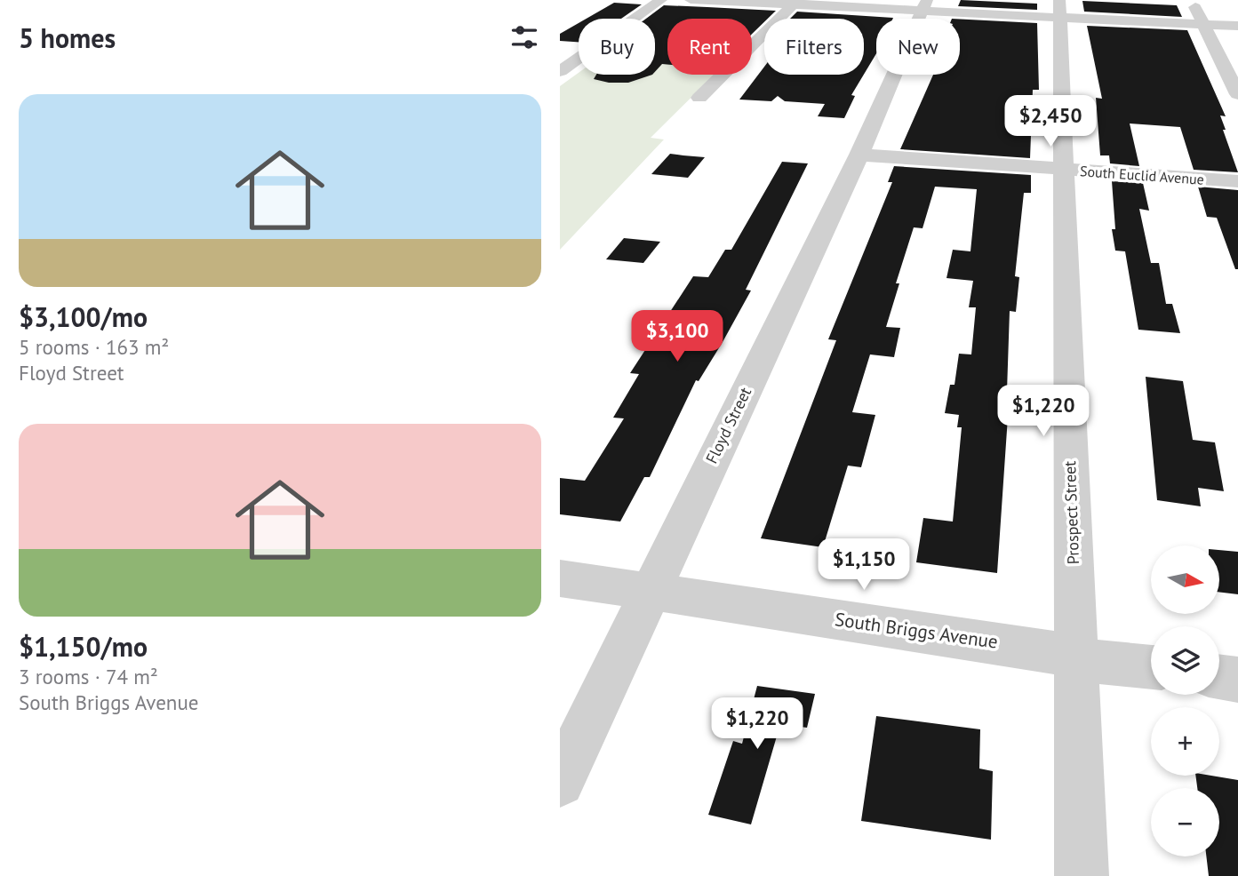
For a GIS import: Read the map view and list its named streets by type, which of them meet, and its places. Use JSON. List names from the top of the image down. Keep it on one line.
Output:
{"streets":{"street":["South Euclid Avenue","Floyd Street","Prospect Street","South Briggs Avenue"]},"crossings":[["South Euclid Avenue","Floyd Street"],["South Euclid Avenue","Prospect Street"],["Floyd Street","South Briggs Avenue"],["Prospect Street","South Briggs Avenue"]],"north":"right","page":{"heading":"5 homes","chip":["Buy","Rent","Filters","New"],"list":[{"name":"$3,100/mo","note":"5 rooms · 163 m² · Floyd Street"},{"name":"$1,150/mo","note":"3 rooms · 74 m² · South Briggs Avenue"}],"price":["$2,450","$3,100","$1,220","$1,150","$1,220"],"map_buttons":["+","−"]}}
